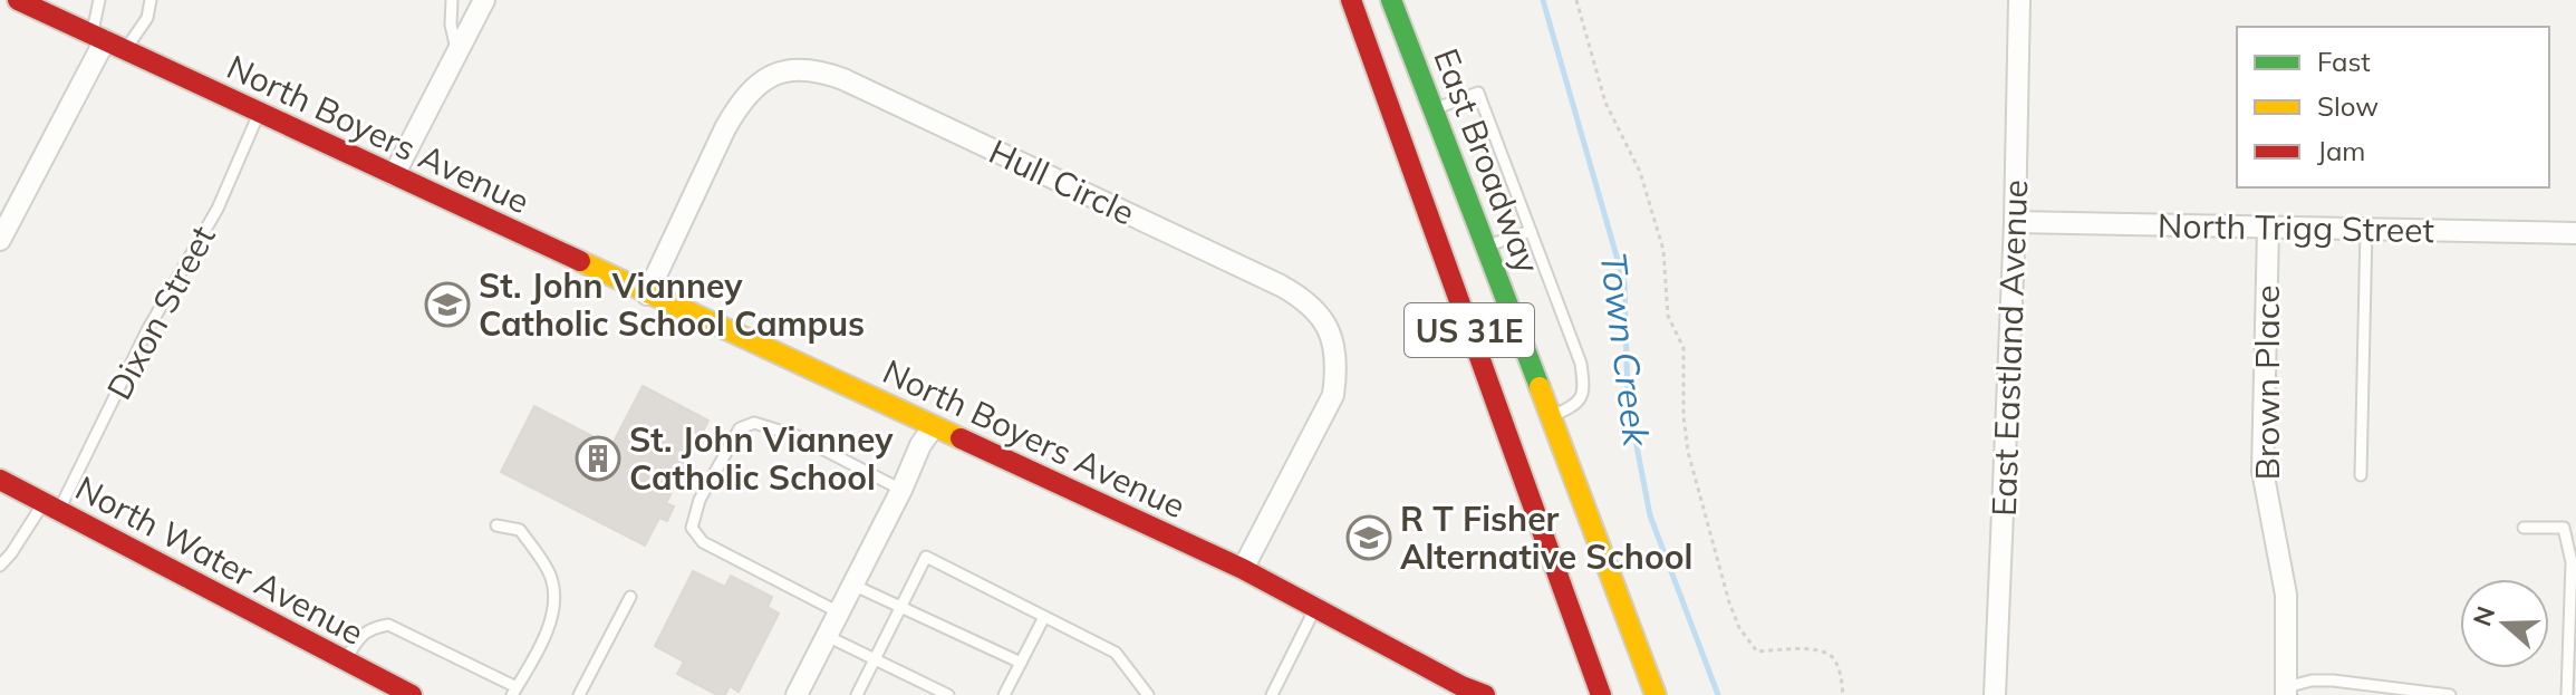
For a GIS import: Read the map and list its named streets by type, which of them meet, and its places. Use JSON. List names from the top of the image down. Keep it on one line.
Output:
{"streets":{"main road":["North Boyers Avenue","East Broadway","US 31E","North Water Avenue"],"street":["Hull Circle","North Trigg Street","East Eastland Avenue","Brown Place"],"lane":["Dixon Street"]},"crossings":[["North Boyers Avenue","Hull Circle"],["North Boyers Avenue","Dixon Street"],["North Trigg Street","East Eastland Avenue"],["North Trigg Street","Brown Place"],["Dixon Street","North Water Avenue"]],"water":["Town Creek"],"places":{"school or university":["St. John Vianney Catholic School Campus","R T Fisher Alternative School"],"building":["St. John Vianney Catholic School"]},"legend":["Fast","Slow","Jam"],"north":"left"}
